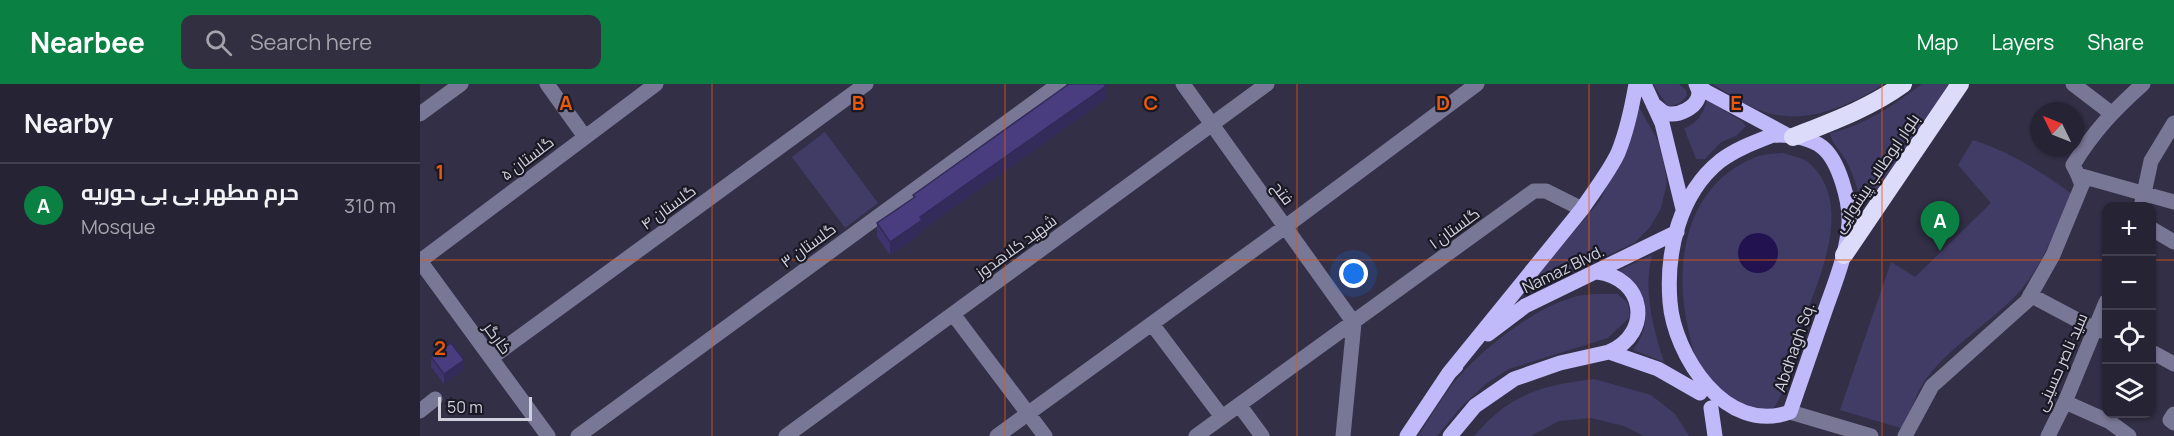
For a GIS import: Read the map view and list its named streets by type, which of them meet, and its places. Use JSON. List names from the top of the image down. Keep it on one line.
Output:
{"streets":{"highway":["بلوار ابوطالب پیشوایی"],"main road":["Namaz Blvd.","Abdhagh Sq."],"street":["گلستان ۵","فتح","گلستان ۴","گلستان ۱","گلستان ۳","شهید کلاهدوز","کارگر","سید ناصر حسینی"]},"crossings":[["گلستان ۵","کارگر"],["بلوار ابوطالب پیشوایی","Abdhagh Sq."],["فتح","گلستان ۱"],["فتح","شهید کلاهدوز"],["گلستان ۴","کارگر"]],"scale_bar":"50 m","north":"top left","page":{"header":"Nearbee","search":"Search here","nav":["Map","Layers","Share"],"heading":"Nearby","list":[{"mark":"A","name":"حرم مطهر بی بی حوریه","note":"Mosque","value":"310 m"}],"pins":"A","map_buttons":["+","−"],"scale":"50 m"},"grid":{"columns":["A","B","C","D","E"],"rows":["1","2"]}}
